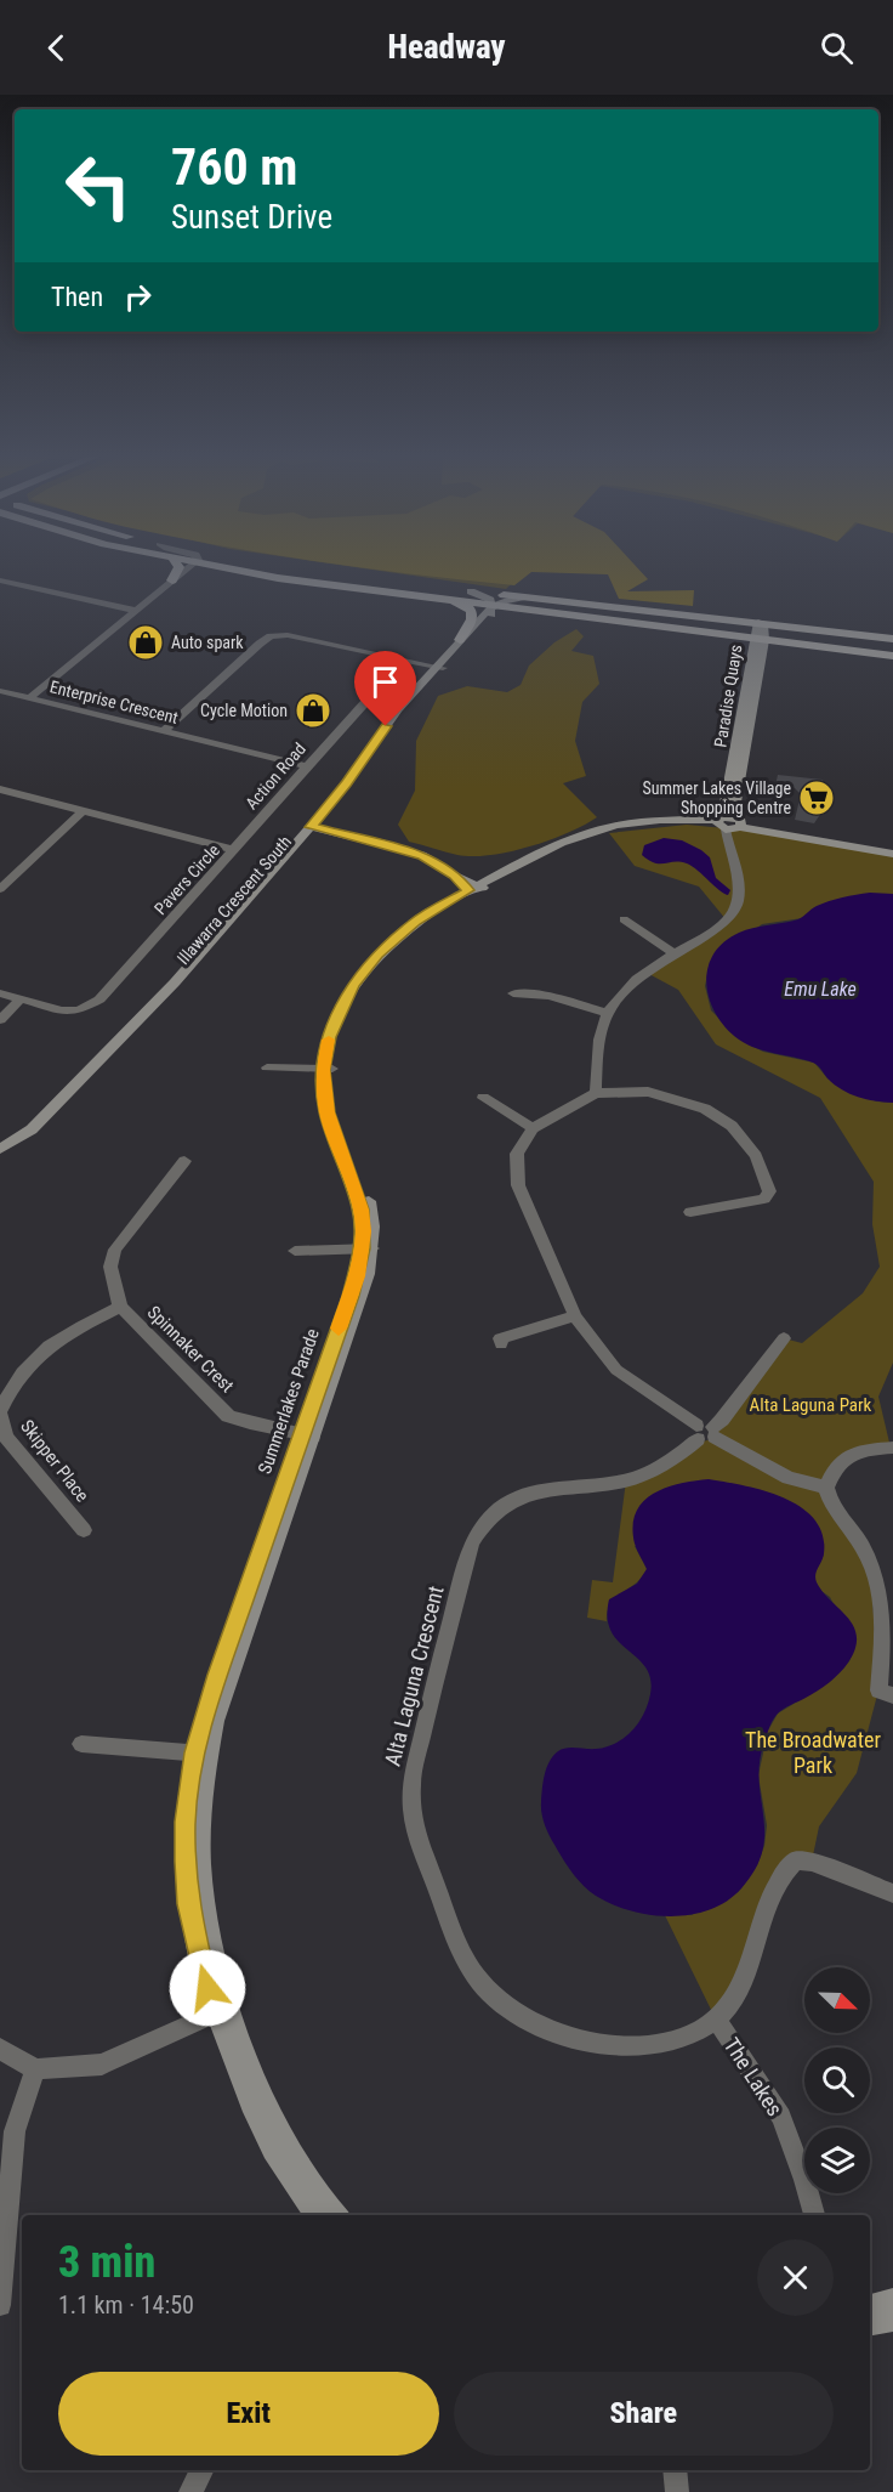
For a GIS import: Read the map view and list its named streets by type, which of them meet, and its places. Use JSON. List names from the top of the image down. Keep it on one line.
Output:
{"streets":{"street":["Paradise Quays","Enterprise Crescent","Action Road","Pavers Circle","Illawarra Crescent South","Spinnaker Crest","Summerlakes Parade","Skipper Place","Alta Laguna Crescent","The Lakes"]},"crossings":[["Paradise Quays","Summerlakes Parade"],["Enterprise Crescent","Action Road"],["Action Road","Pavers Circle"],["Spinnaker Crest","Summerlakes Parade"],["Spinnaker Crest","Skipper Place"],["Alta Laguna Crescent","The Lakes"]],"water":["Emu Lake"],"parks":["Alta Laguna Park","The Broadwater Park"],"places":{"shop":["Auto spark","Cycle Motion"],"supermarket":["Summer Lakes Village Shopping Centre"]},"north":"bottom right","page":{"header":"Headway","turn":["760 m","Sunset Drive"],"then":"Then","heading":["3 min","1.1 km · 14:50"],"buttons":["Exit","Share"]}}
